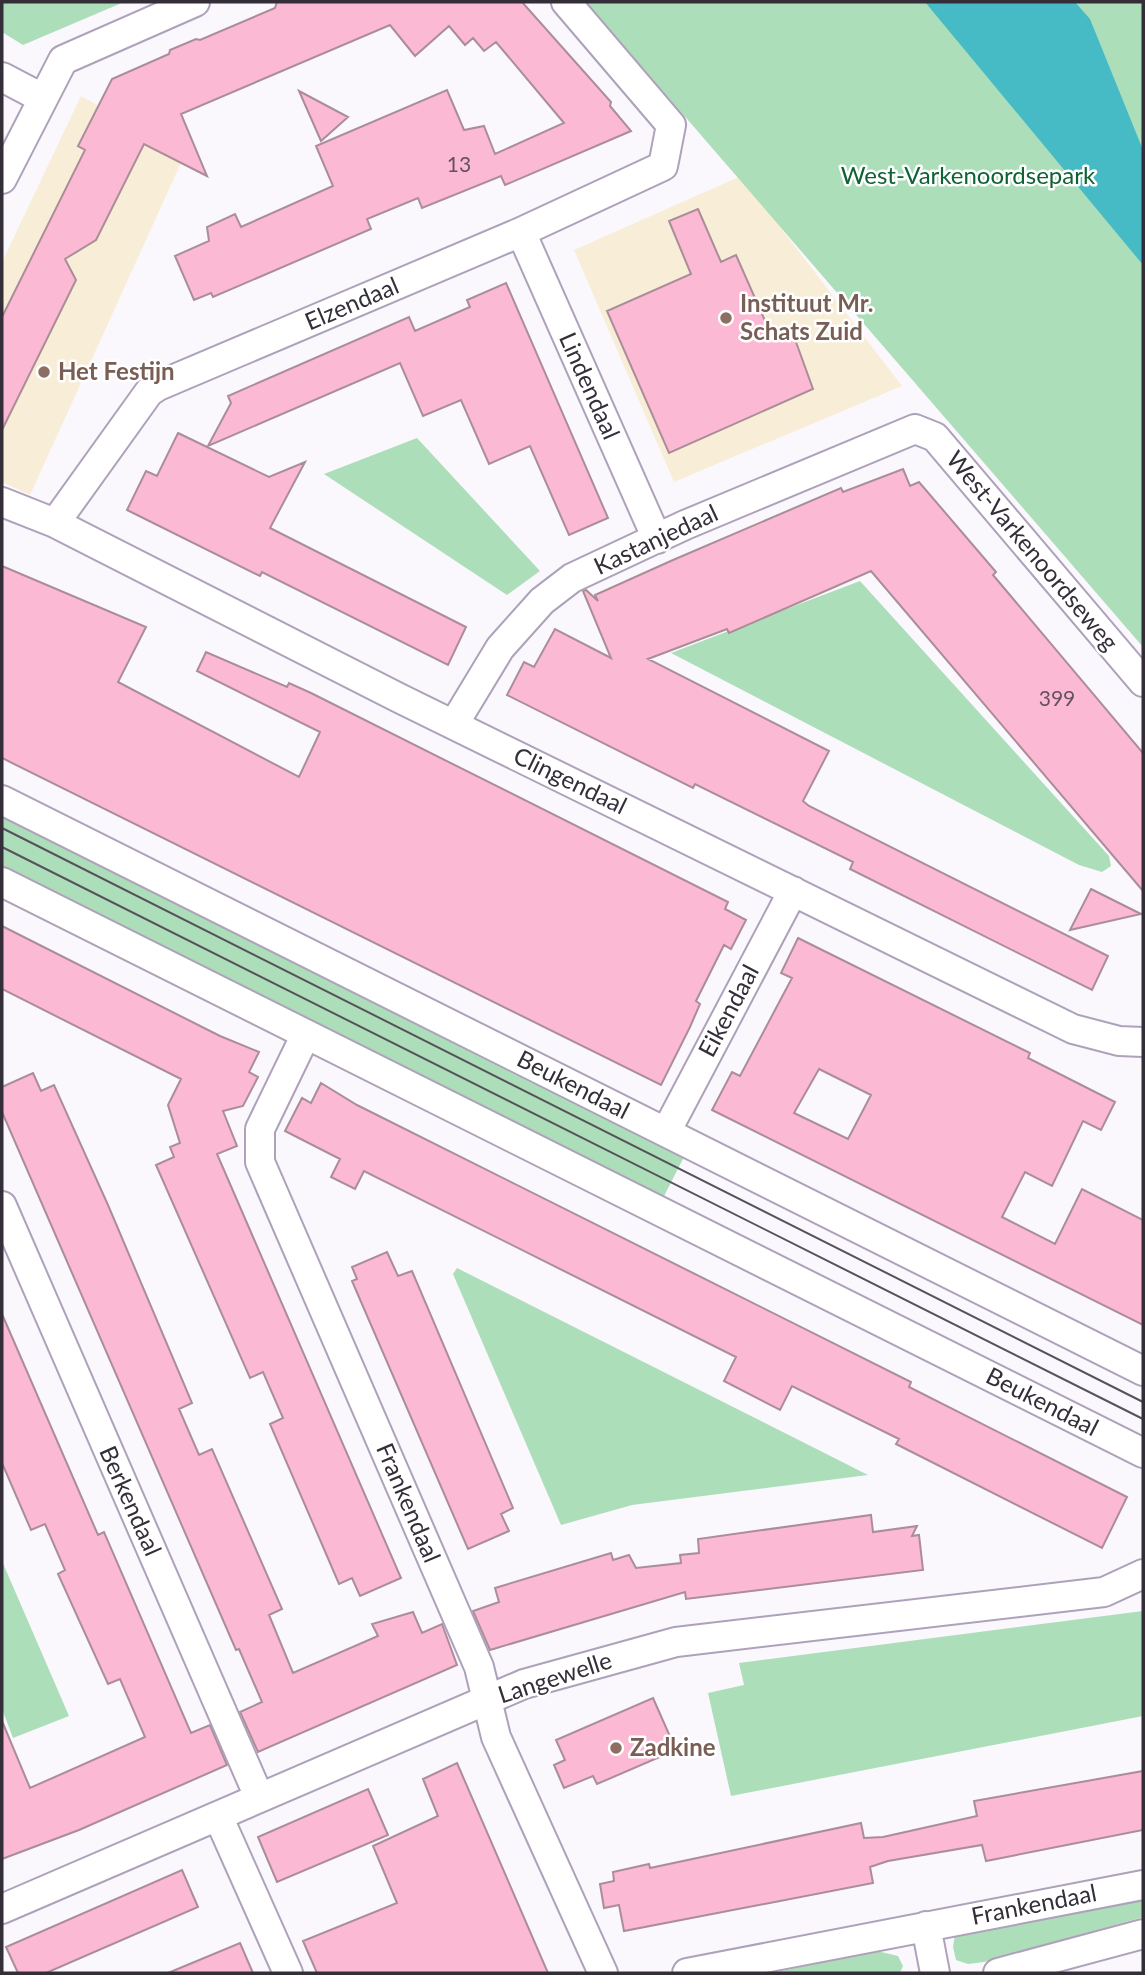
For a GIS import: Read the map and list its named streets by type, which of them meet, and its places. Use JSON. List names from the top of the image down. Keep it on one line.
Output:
{"streets":{"street":["Elzendaal","Lindendaal","Kastanjedaal","West-Varkenoordseweg","Clingendaal","Eikendaal","Beukendaal","Berkendaal","Frankendaal","Langewelle"]},"crossings":[["Elzendaal","Lindendaal"],["Elzendaal","Clingendaal"],["Lindendaal","Kastanjedaal"],["Kastanjedaal","West-Varkenoordseweg"],["Kastanjedaal","Clingendaal"],["Clingendaal","Eikendaal"],["Eikendaal","Beukendaal"],["Beukendaal","Frankendaal"],["Berkendaal","Langewelle"],["Frankendaal","Langewelle"]],"parks":["West-Varkenoordsepark"],"places":["Instituut Mr. Schats Zuid","Het Festijn","Zadkine"],"house_numbers":["13","399"]}
